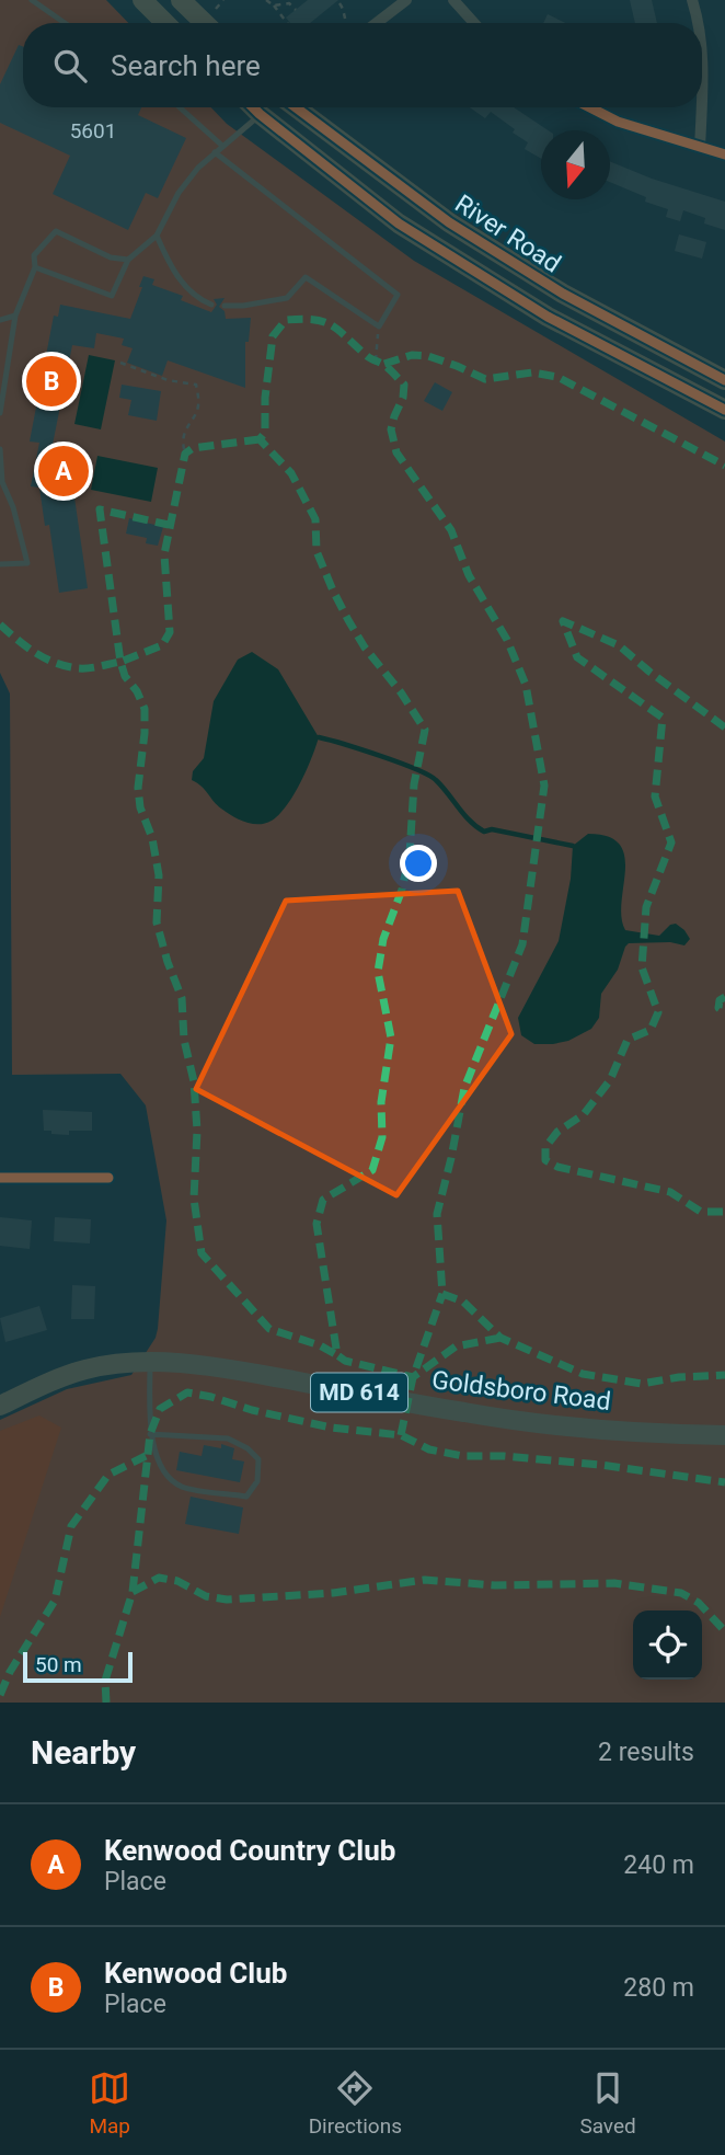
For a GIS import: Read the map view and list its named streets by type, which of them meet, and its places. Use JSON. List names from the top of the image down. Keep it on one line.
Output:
{"streets":{"main road":["River Road","Goldsboro Road","MD 614"]},"house_numbers":["5601"],"scale_bar":"50 m","north":"bottom","page":{"search":"Search here","pins":["B","A"],"scale":"50 m","heading":["Nearby","2 results"],"list":[{"mark":"A","name":"Kenwood Country Club","note":"Place","value":"240 m"},{"mark":"B","name":"Kenwood Club","note":"Place","value":"280 m"}],"nav":["Map","Directions","Saved"]}}
